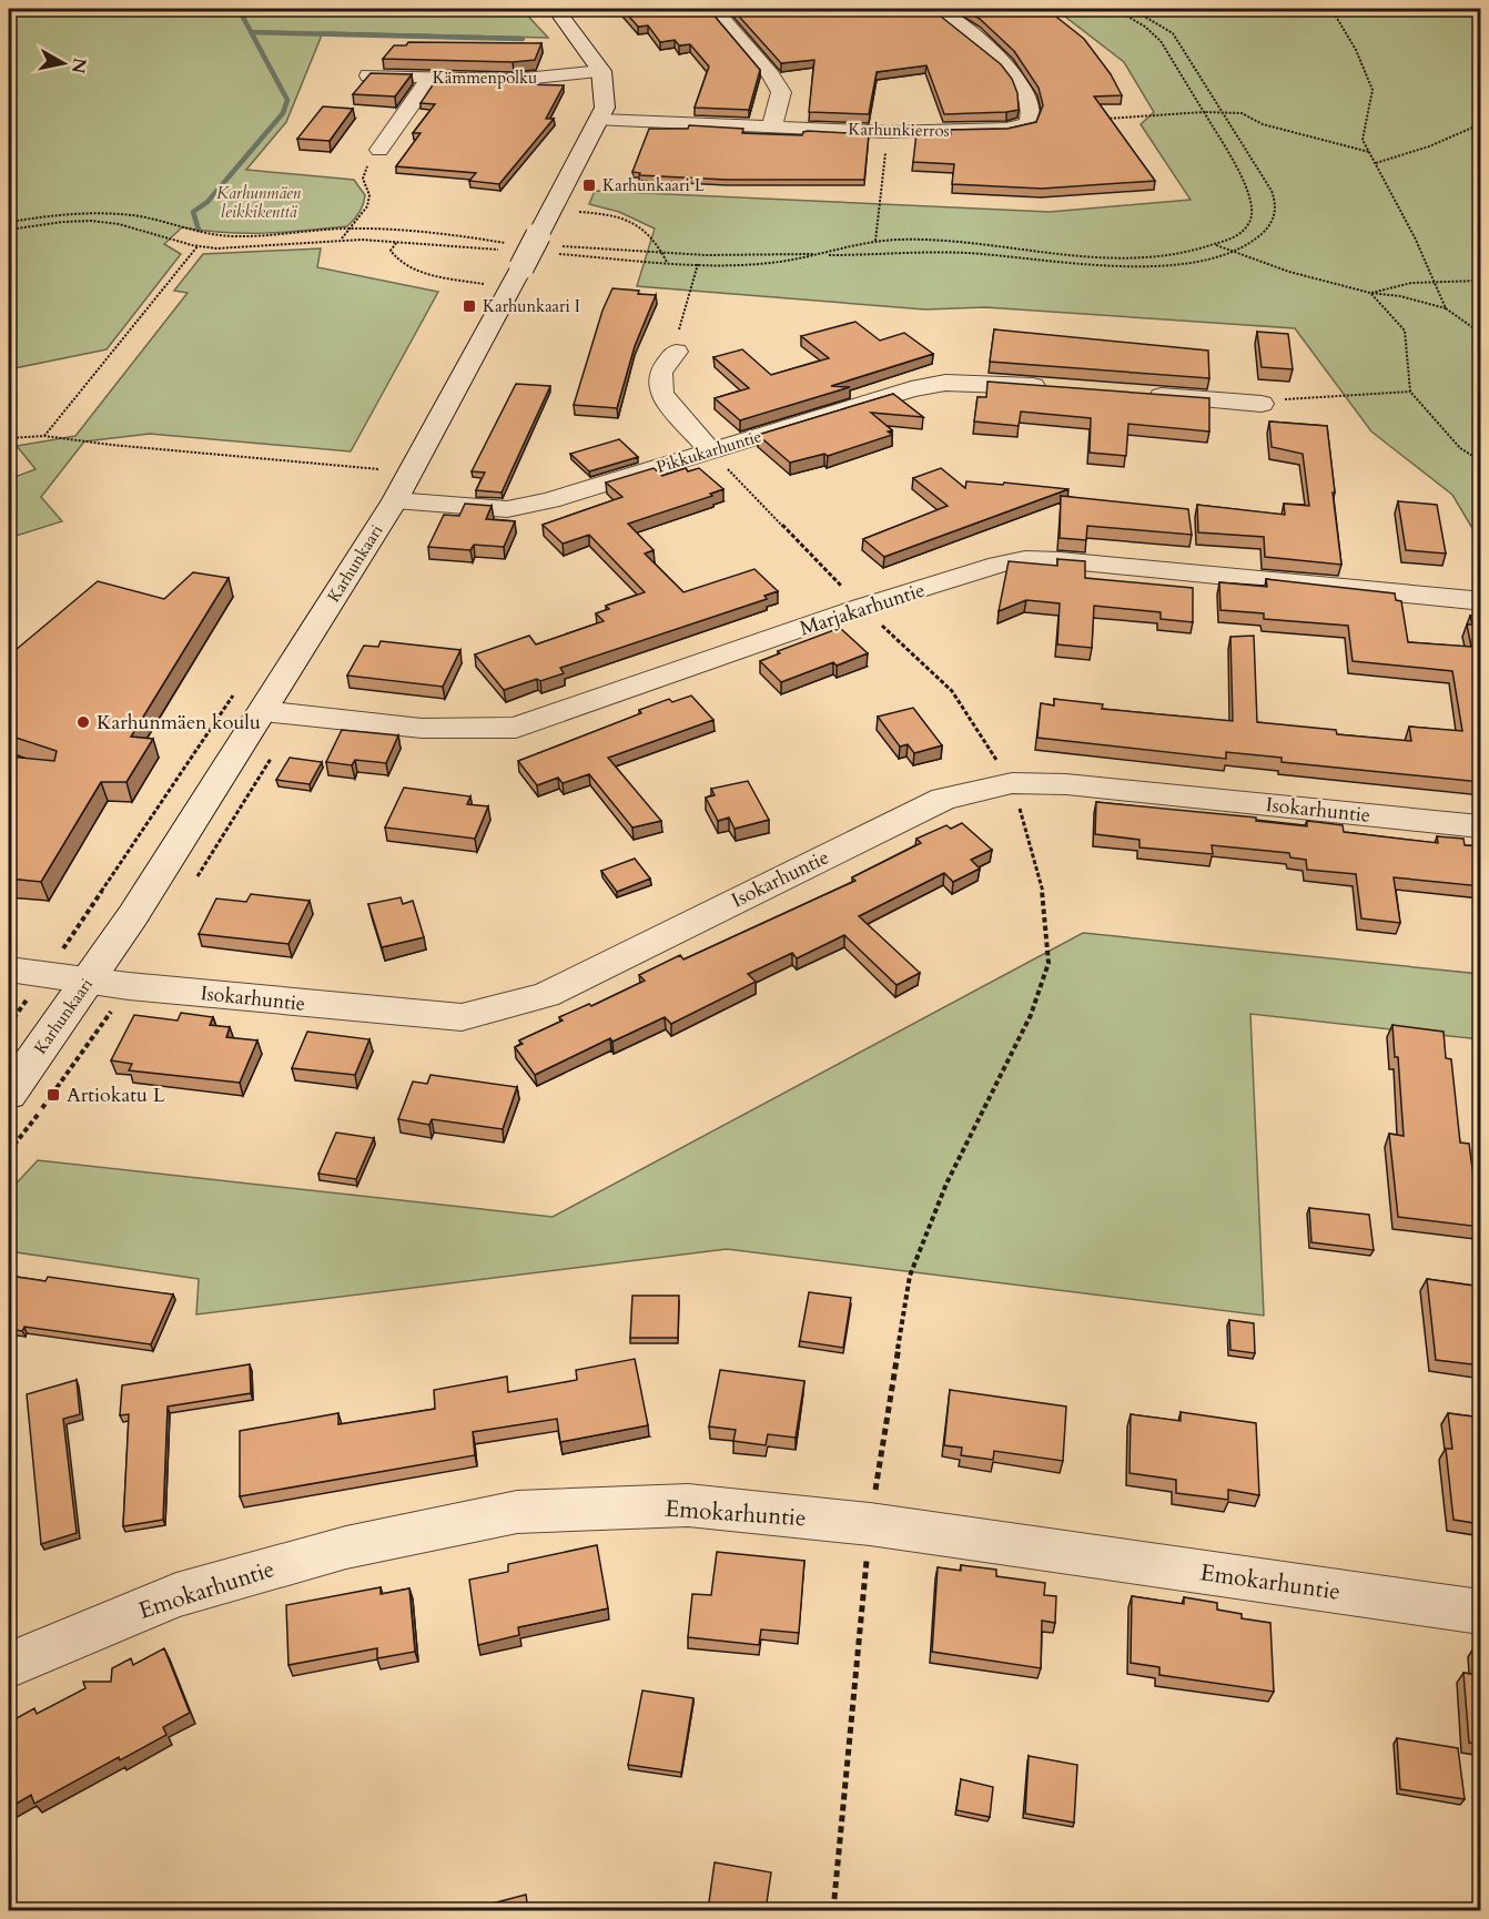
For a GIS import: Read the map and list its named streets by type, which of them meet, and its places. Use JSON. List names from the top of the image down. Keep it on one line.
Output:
{"streets":{"street":["Kämmenpolku","Karhunkierros","Pikkukarhuntie","Karhunkaari","Marjakarhuntie","Isokarhuntie","Emokarhuntie"]},"crossings":[["Kämmenpolku","Karhunkaari"],["Karhunkierros","Karhunkaari"],["Pikkukarhuntie","Karhunkaari"],["Karhunkaari","Marjakarhuntie"],["Karhunkaari","Isokarhuntie"]],"parks":["Karhunmäen leikkikenttä"],"places":{"transit":["Karhunkaari L","Karhunkaari I","Artiokatu L"],"other":["Karhunmäen koulu"]},"north":"right"}
